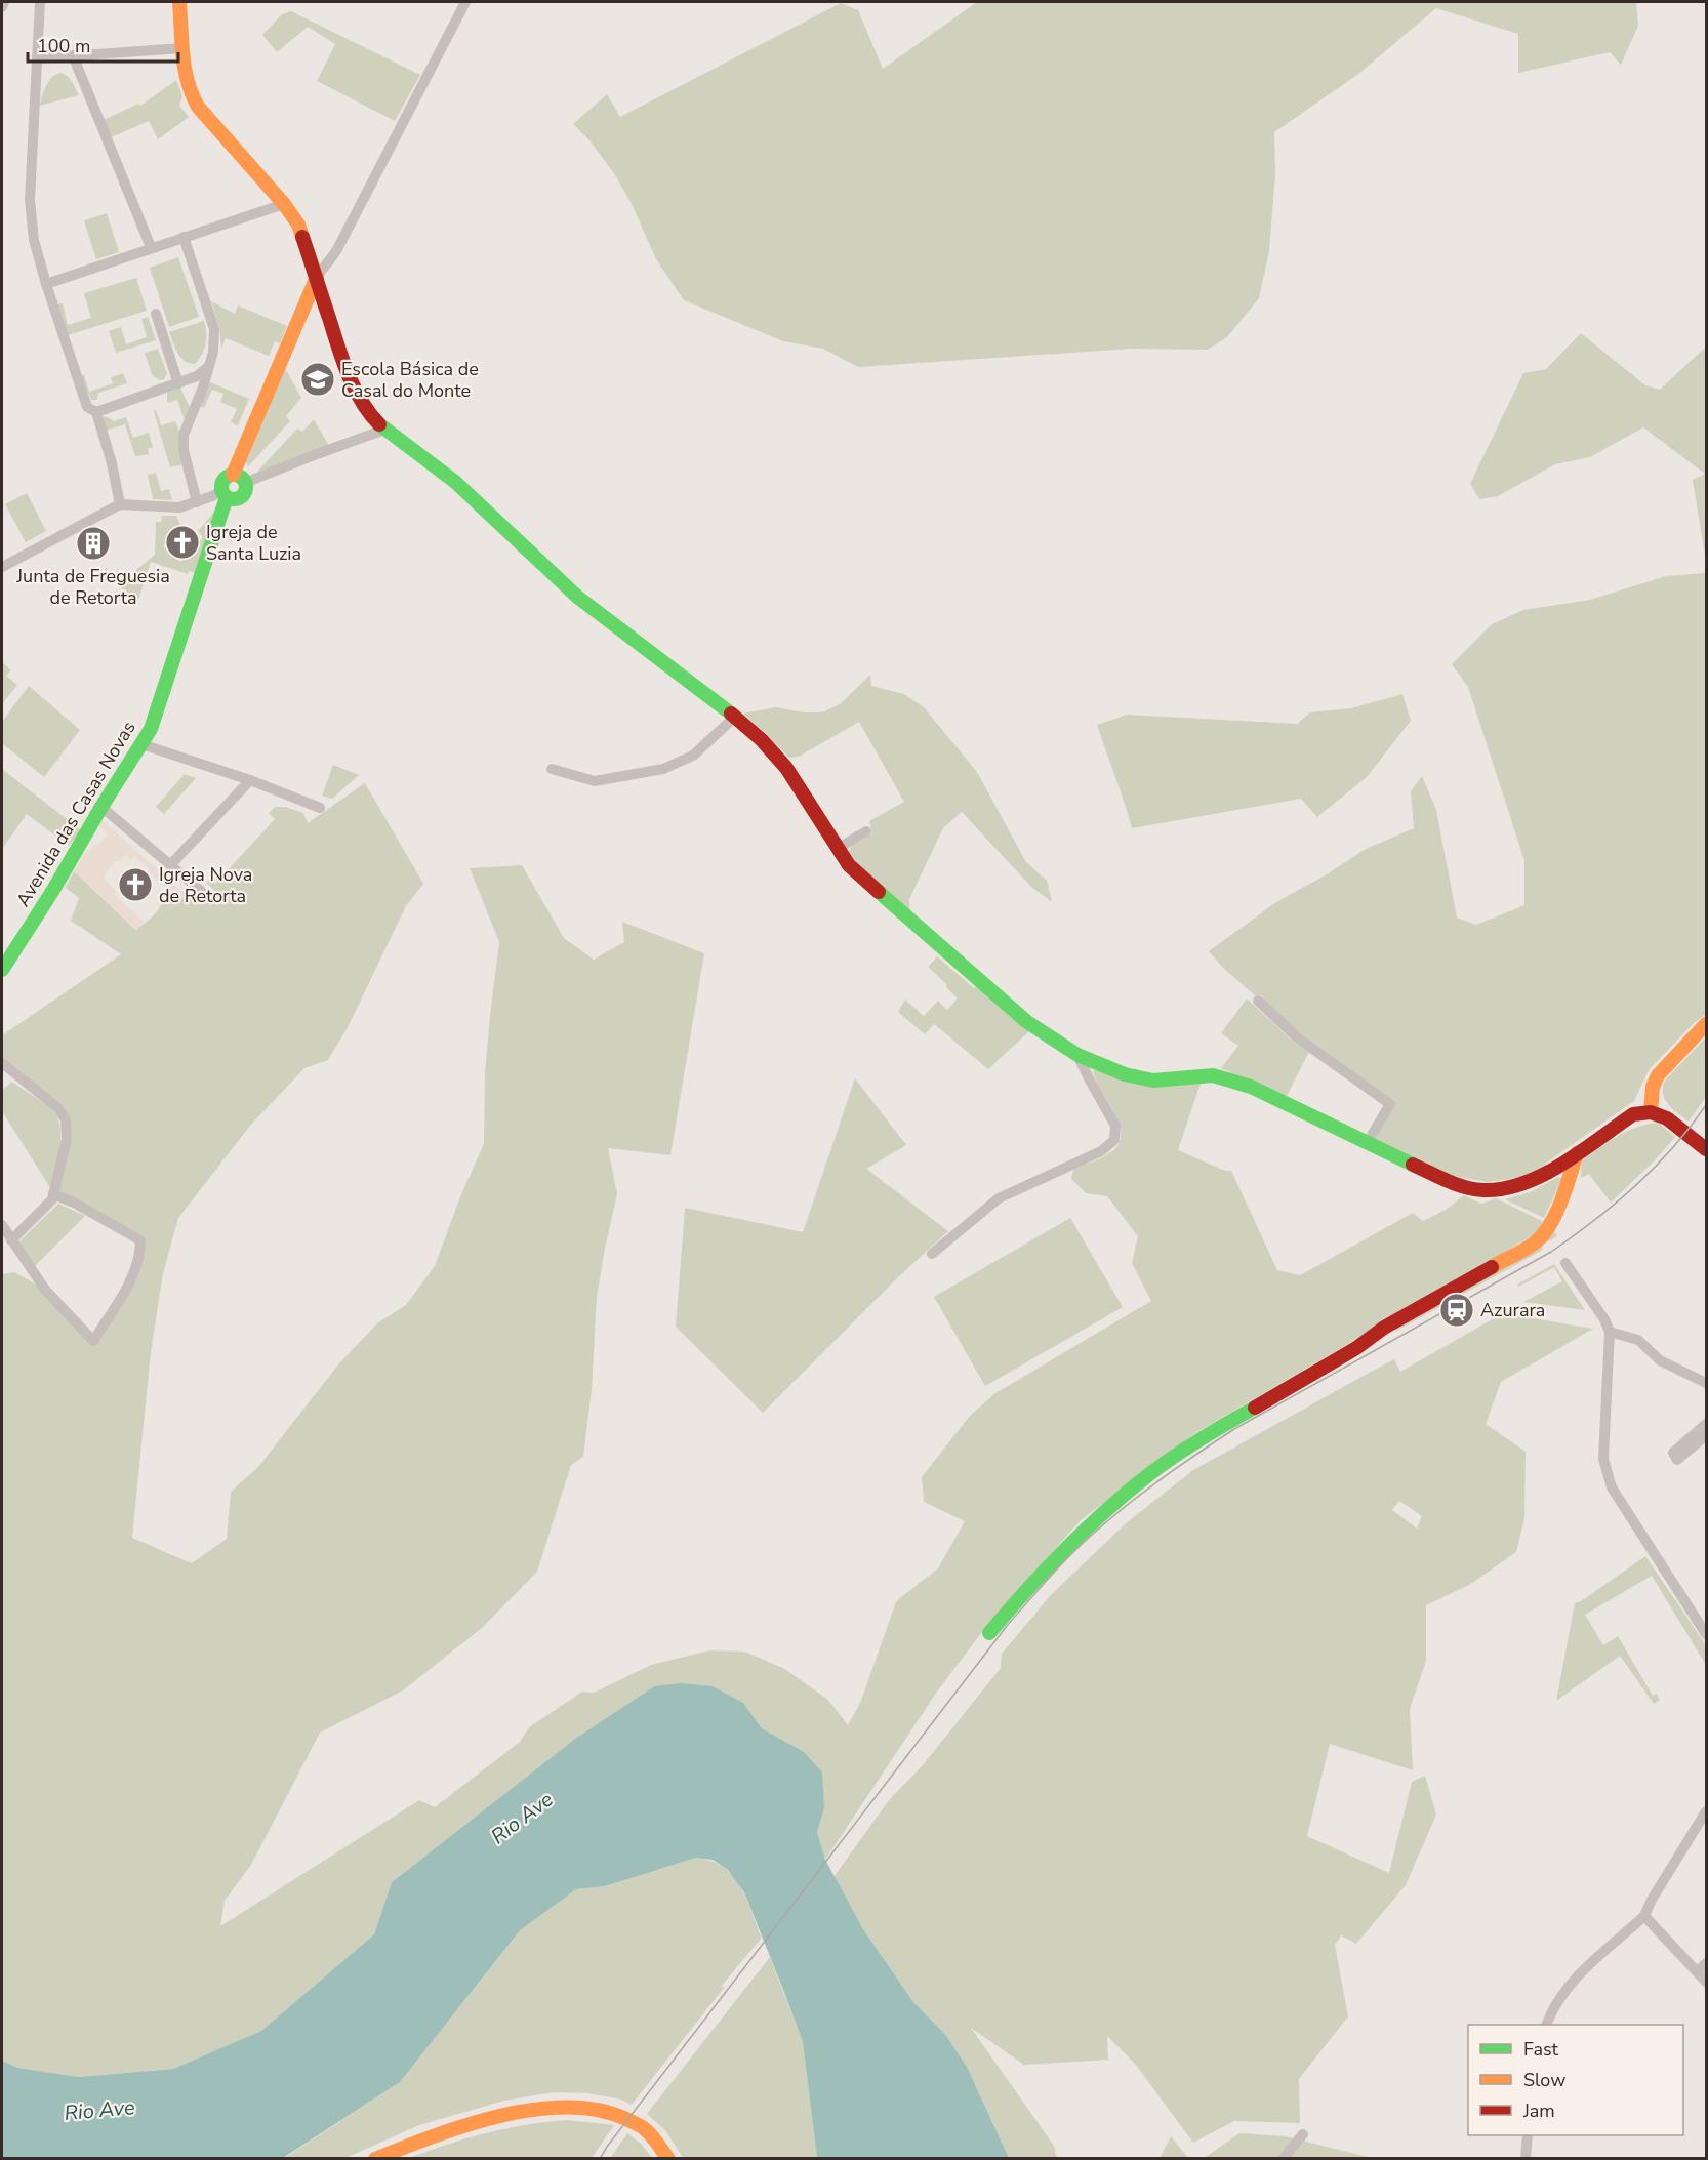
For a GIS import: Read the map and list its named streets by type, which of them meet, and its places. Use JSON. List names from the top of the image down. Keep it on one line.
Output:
{"streets":{"street":["Avenida das Casas Novas"]},"water":["Rio Ave"],"places":{"school or university":["Escola Básica de Casal do Monte"],"church":["Igreja de Santa Luzia","Igreja Nova de Retorta"],"building":["Junta de Freguesia de Retorta"],"station":["Azurara"]},"legend":["Fast","Slow","Jam"],"scale_bar":"100 m"}
